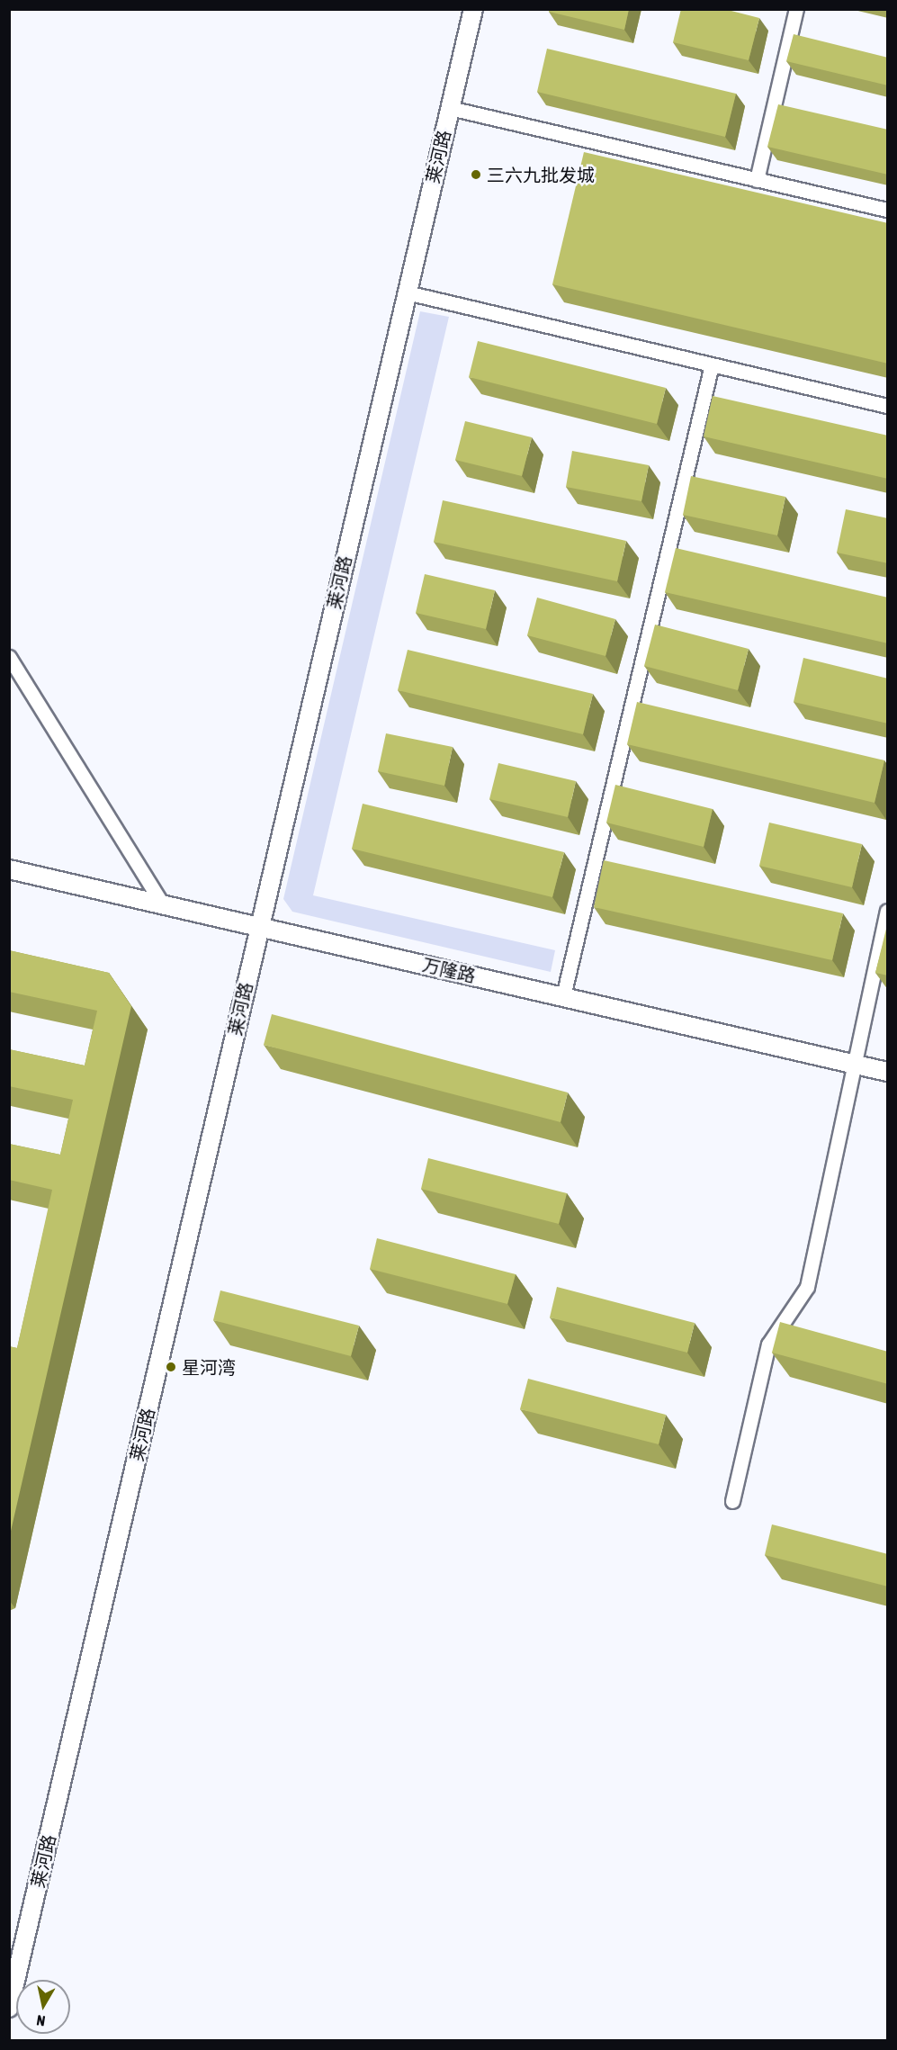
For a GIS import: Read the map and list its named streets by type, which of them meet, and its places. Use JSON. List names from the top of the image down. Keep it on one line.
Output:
{"streets":{"street":["莱河路","万隆路"]},"crossings":[["莱河路","万隆路"]],"places":["三六九批发城","星河湾"],"north":"bottom"}
